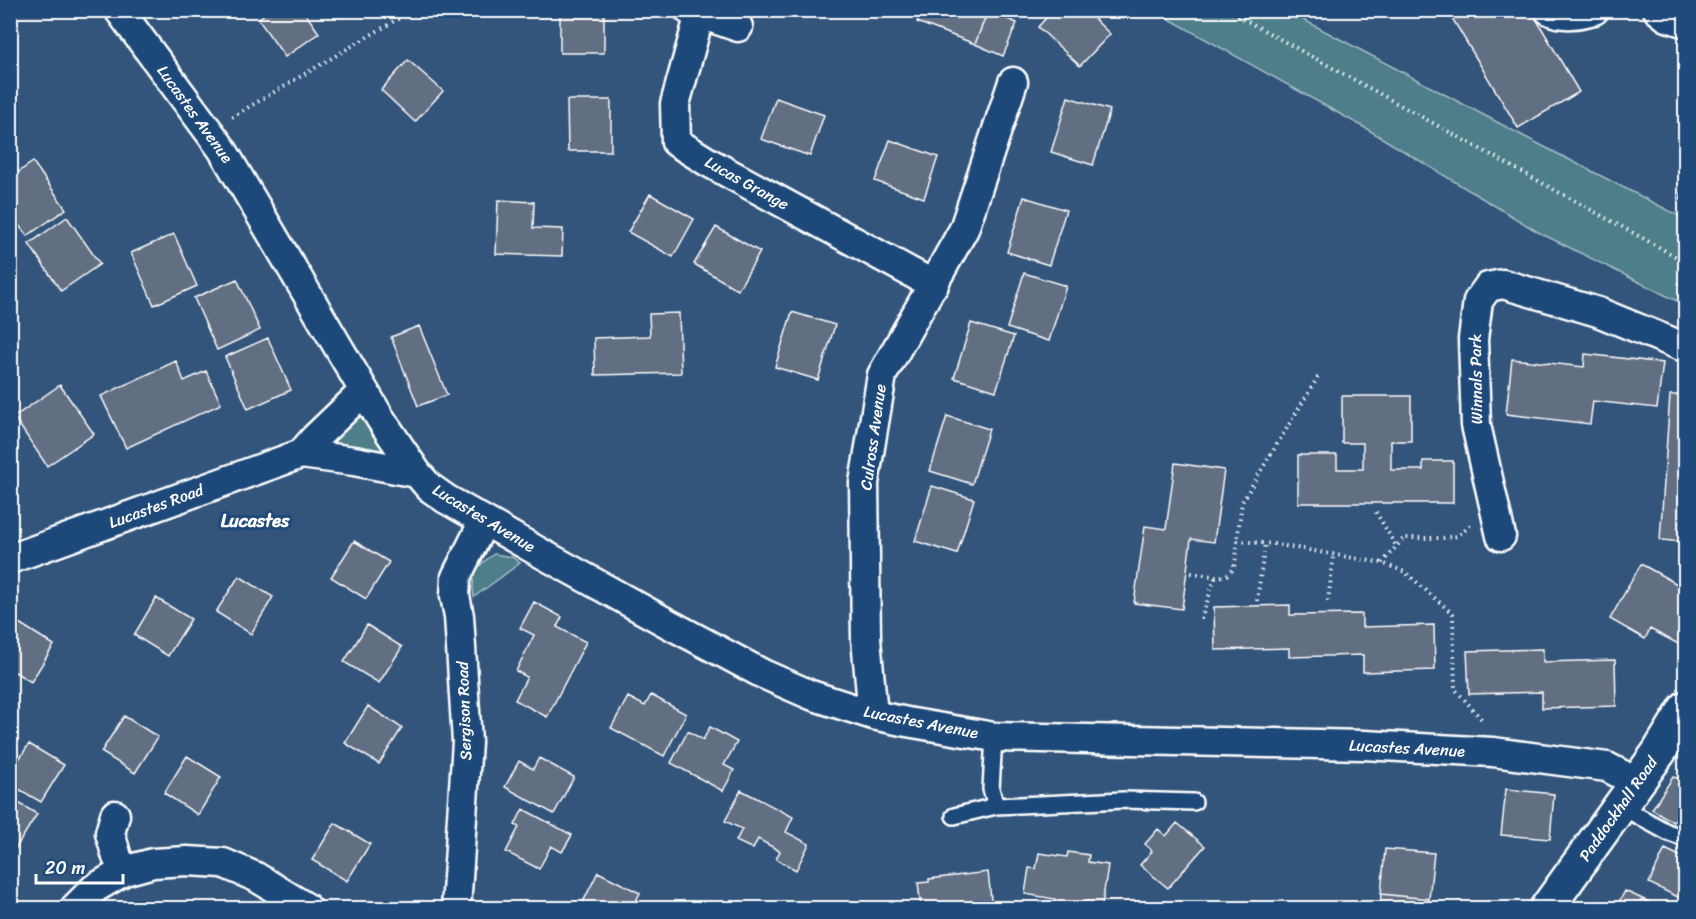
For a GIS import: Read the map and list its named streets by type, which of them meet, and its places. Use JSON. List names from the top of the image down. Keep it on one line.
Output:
{"streets":{"street":["Lucastes Avenue","Lucas Grange","Winnals Park","Culross Avenue","Lucastes Road","Sergison Road","Paddockhall Road"]},"crossings":[["Lucastes Avenue","Culross Avenue"],["Lucastes Avenue","Lucastes Road"],["Lucastes Avenue","Sergison Road"],["Lucastes Avenue","Paddockhall Road"],["Lucas Grange","Culross Avenue"]],"districts":["Lucastes"],"scale_bar":"20 m"}
